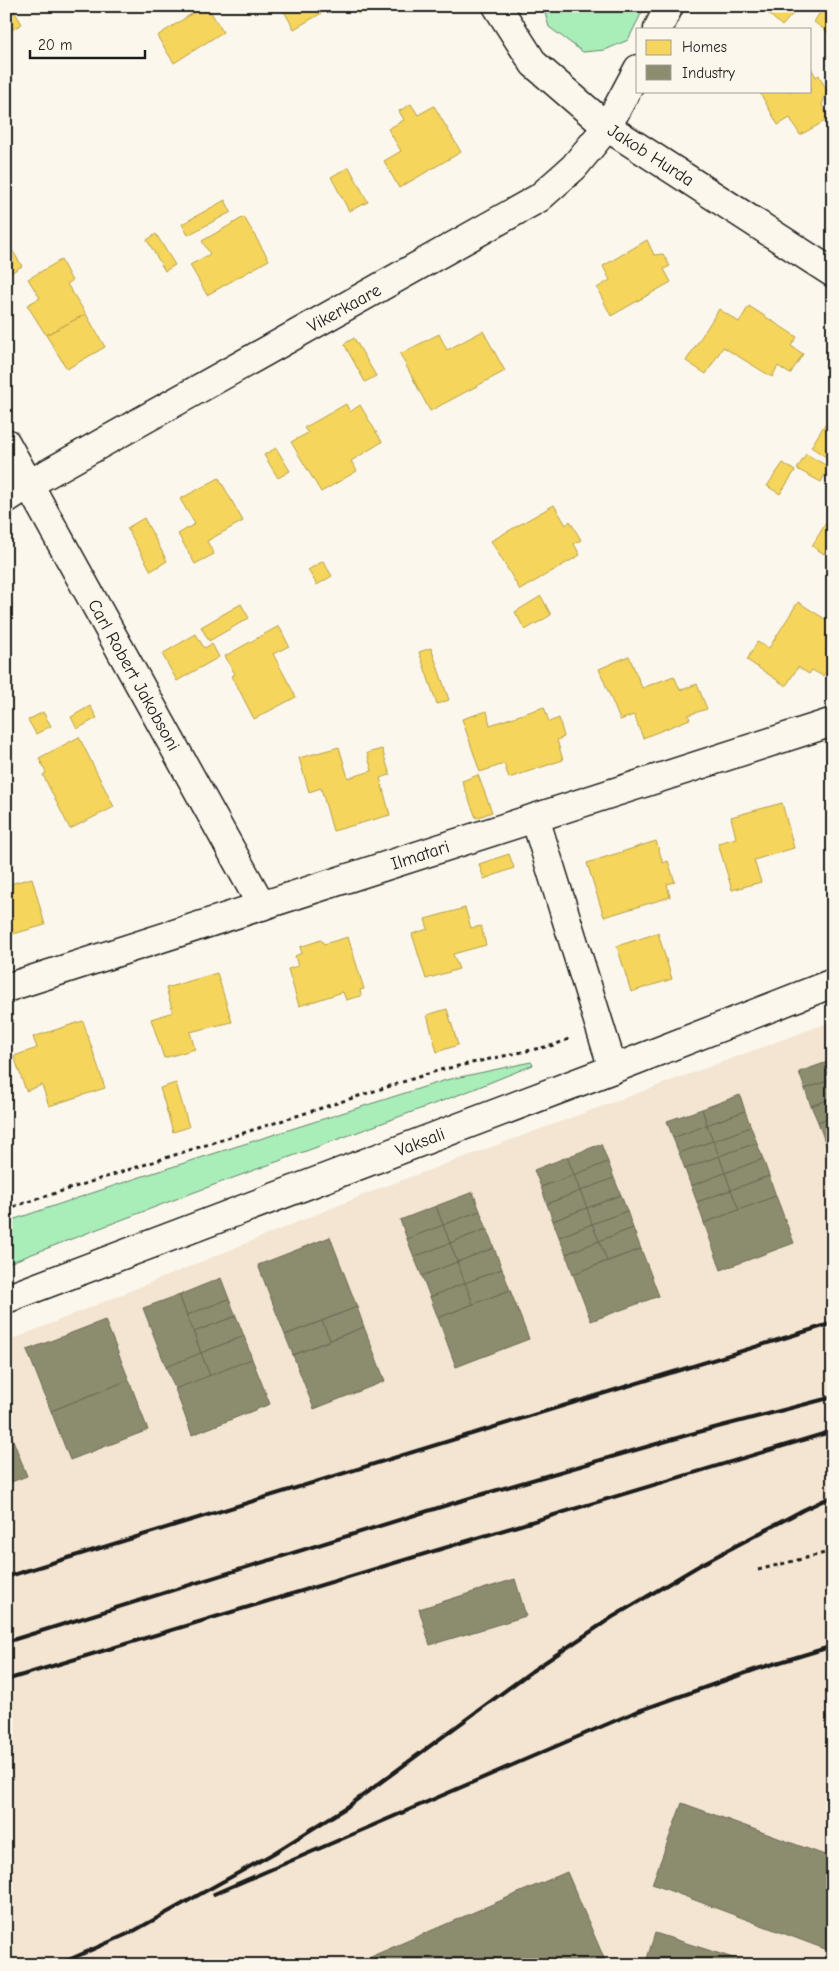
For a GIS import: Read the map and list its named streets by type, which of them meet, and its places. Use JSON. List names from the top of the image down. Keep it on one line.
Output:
{"streets":{"street":["Jakob Hurda","Vikerkaare","Carl Robert Jakobsoni","Ilmatari","Vaksali"]},"crossings":[["Jakob Hurda","Vikerkaare"],["Vikerkaare","Carl Robert Jakobsoni"],["Carl Robert Jakobsoni","Ilmatari"]],"legend":["Homes","Industry"],"scale_bar":"20 m"}
